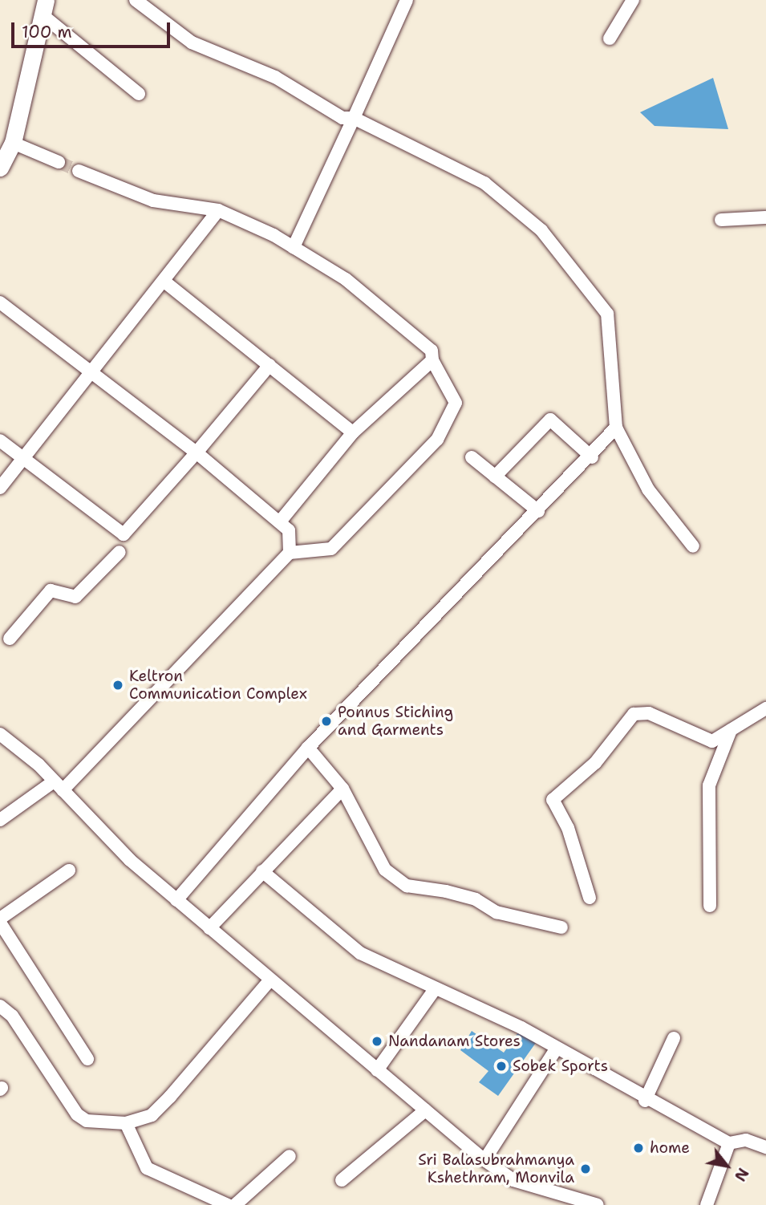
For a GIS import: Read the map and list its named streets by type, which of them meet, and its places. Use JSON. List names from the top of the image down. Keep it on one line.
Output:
{"places":["Keltron Communication Complex","Ponnus Stiching and Garments","Nandanam Stores","Sobek Sports","home","Sri Balasubrahmanya Kshethram, Monvila"],"scale_bar":"100 m","north":"bottom right"}
